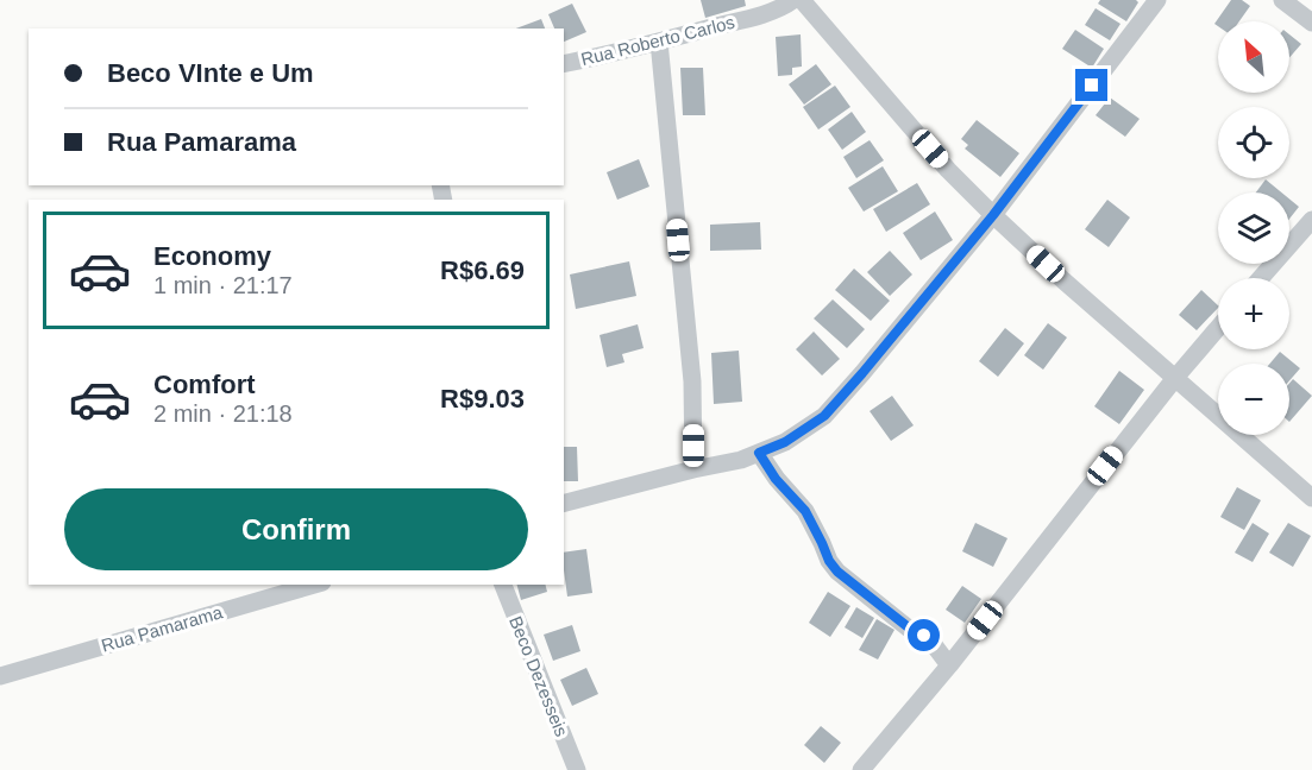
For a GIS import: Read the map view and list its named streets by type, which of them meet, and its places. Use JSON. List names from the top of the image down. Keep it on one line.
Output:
{"streets":{"street":["Rua Roberto Carlos","Rua Pamarama","Beco Dezesseis"]},"north":"top left","page":{"map_buttons":["+","−"],"banner":["Beco VInte e Um","Rua Pamarama"],"list":[{"name":"Economy","note":"1 min · 21:17","value":"R$6.69"},{"name":"Comfort","note":"2 min · 21:18","value":"R$9.03"}],"buttons":"Confirm"}}
